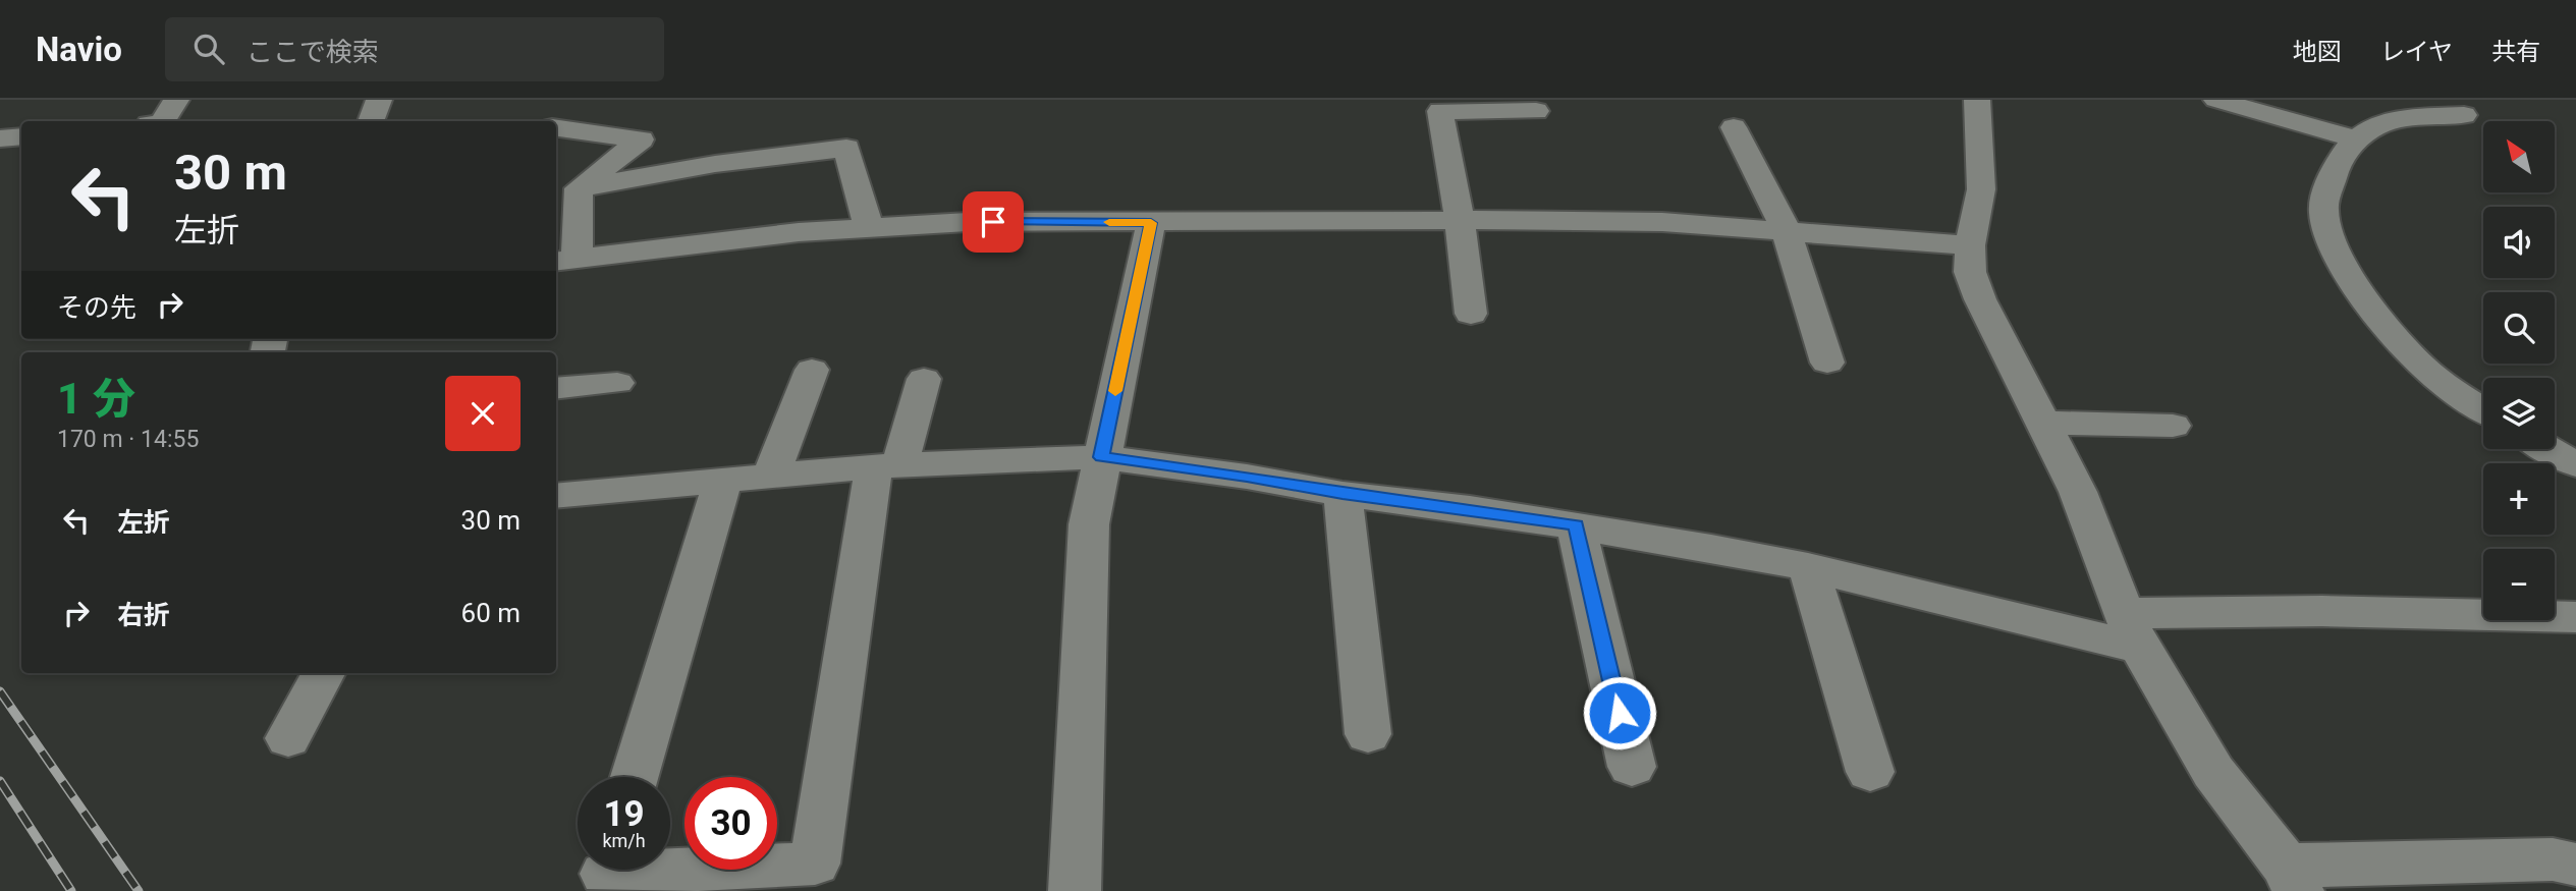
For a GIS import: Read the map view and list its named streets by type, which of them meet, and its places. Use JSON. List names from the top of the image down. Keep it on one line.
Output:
{"north":"top left","page":{"header":"Navio","search":"ここで検索","nav":["地図","レイヤ","共有"],"map_buttons":["+","−"],"turn":["30 m","左折"],"then":"その先","heading":["1 分","170 m · 14:55"],"list":[{"name":"左折","value":"30 m"},{"name":"右折","value":"60 m"}],"speed":"19 km/h","limit":"30"}}
